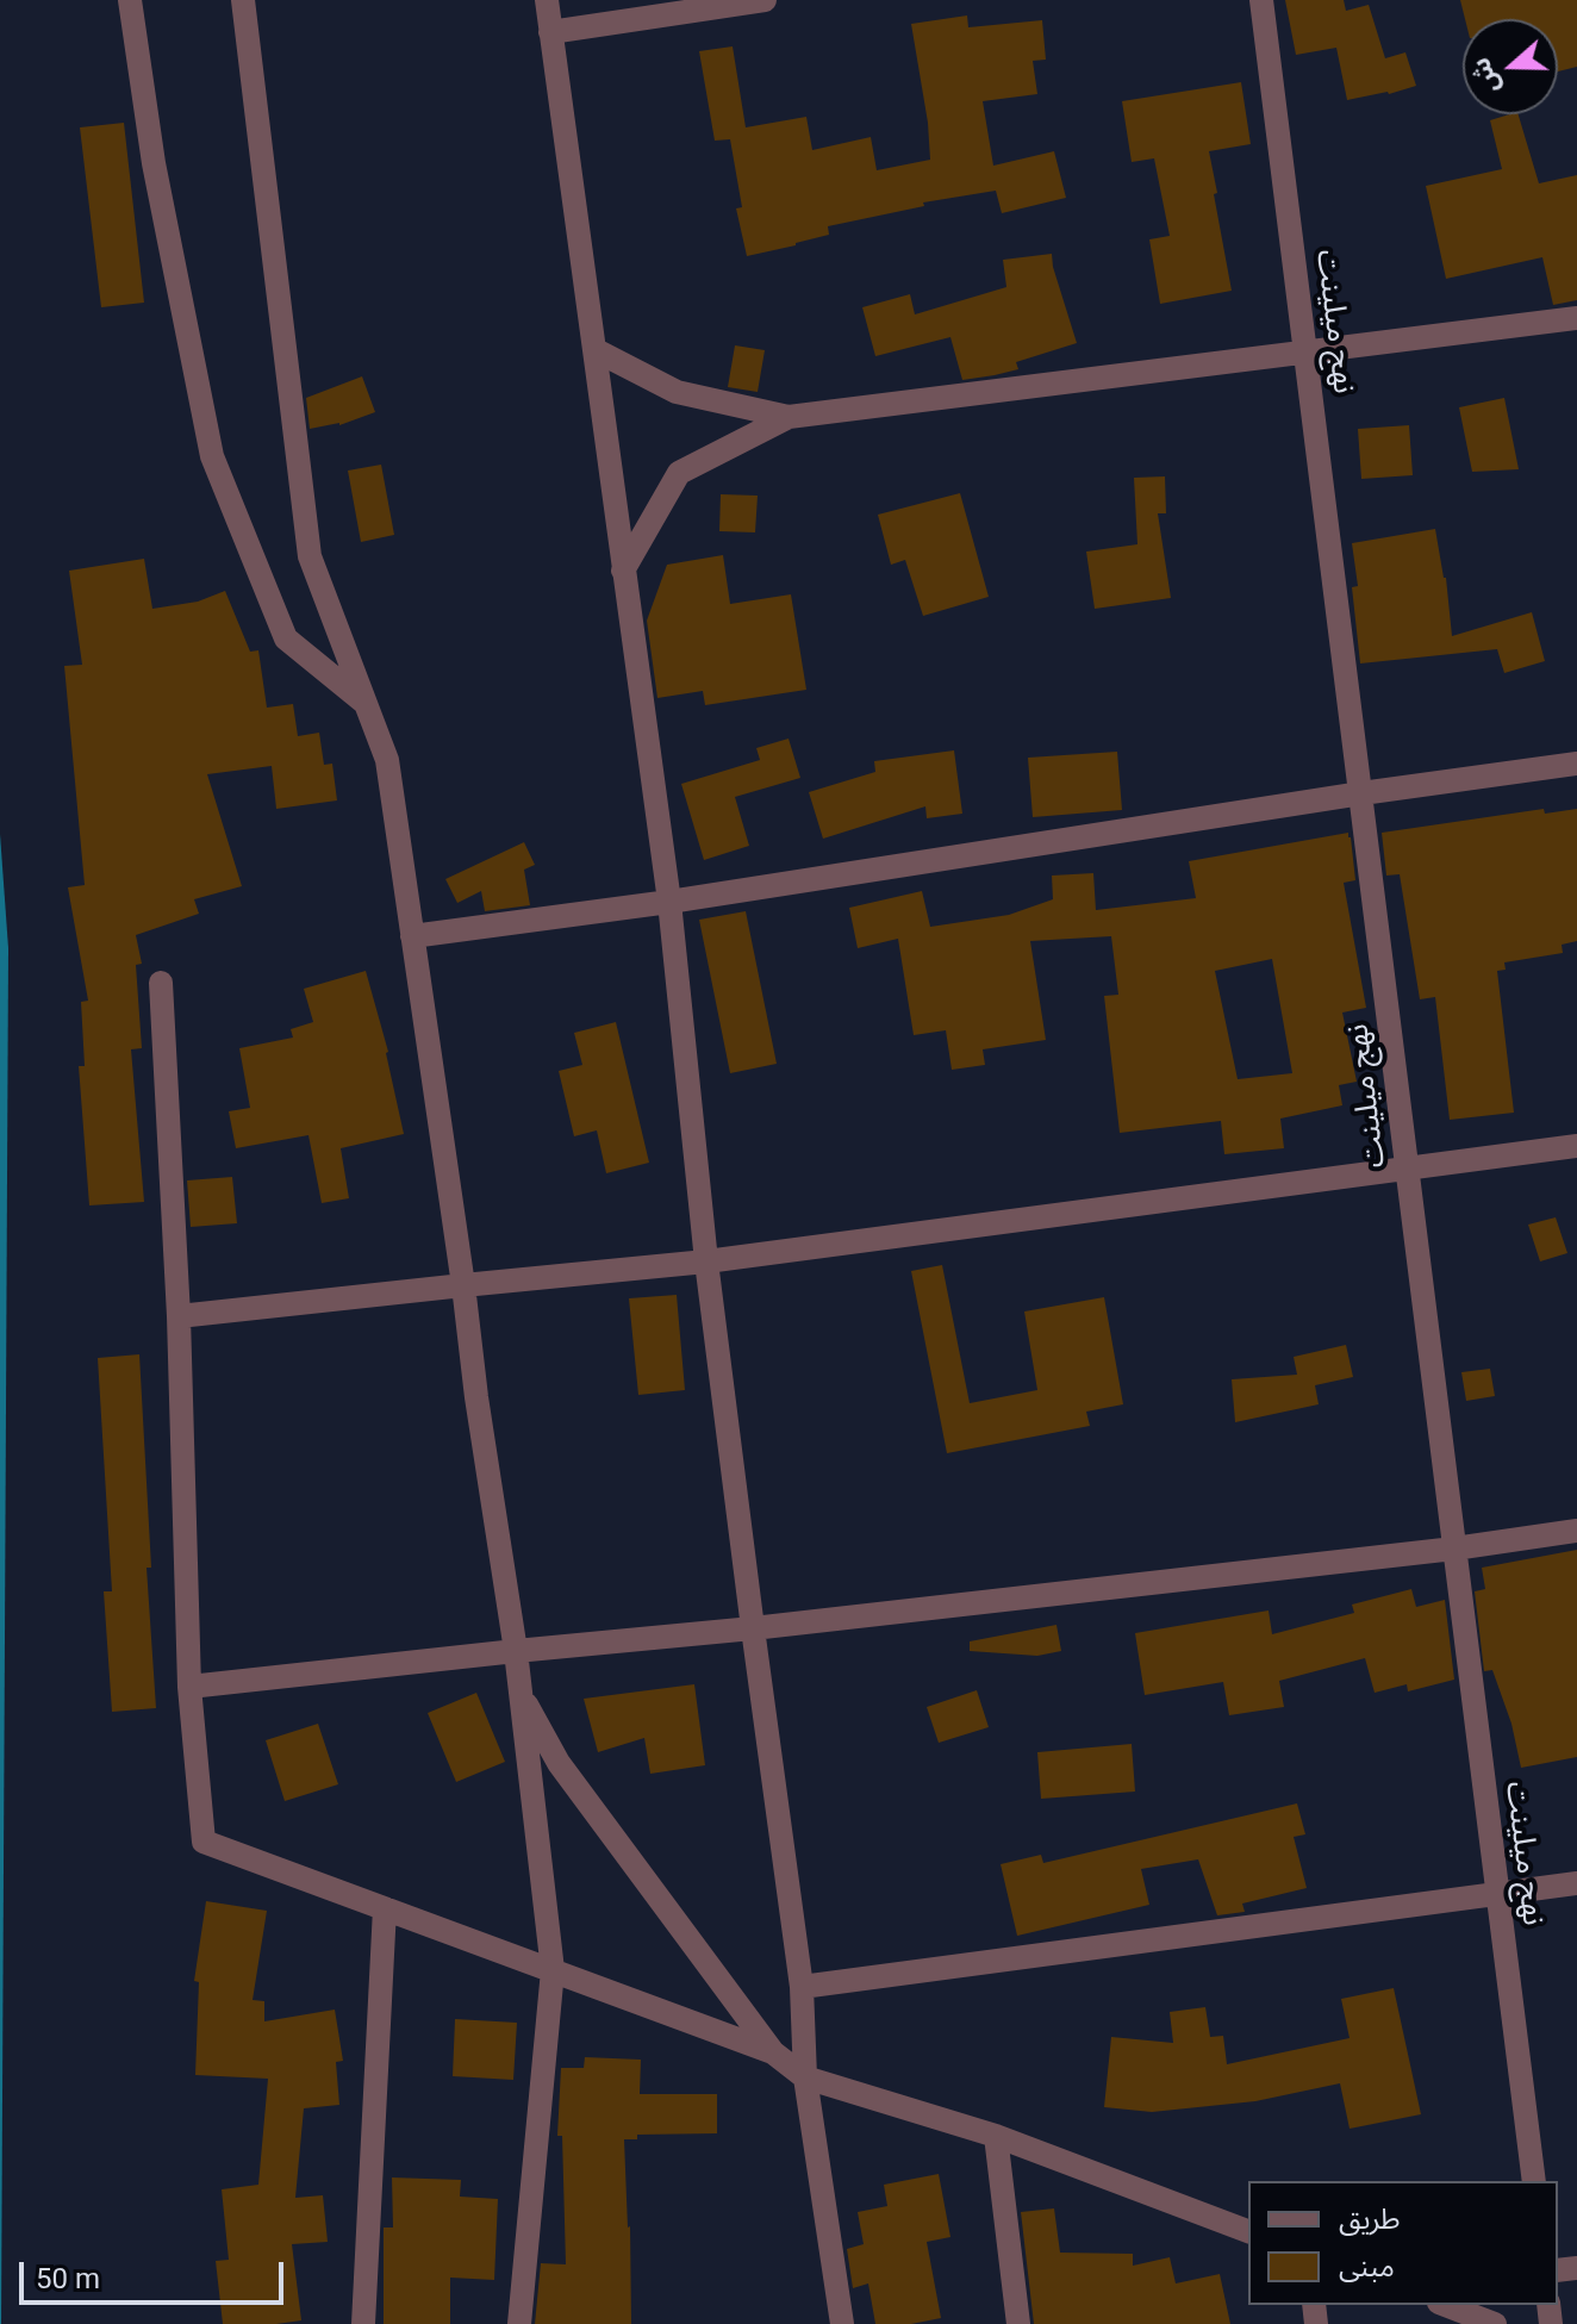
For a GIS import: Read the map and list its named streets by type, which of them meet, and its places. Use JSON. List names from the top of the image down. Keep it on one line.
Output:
{"streets":{"street":["نهج ميلينت"]},"legend":["طريق","مبنى"],"scale_bar":"50 m","north":"left"}
